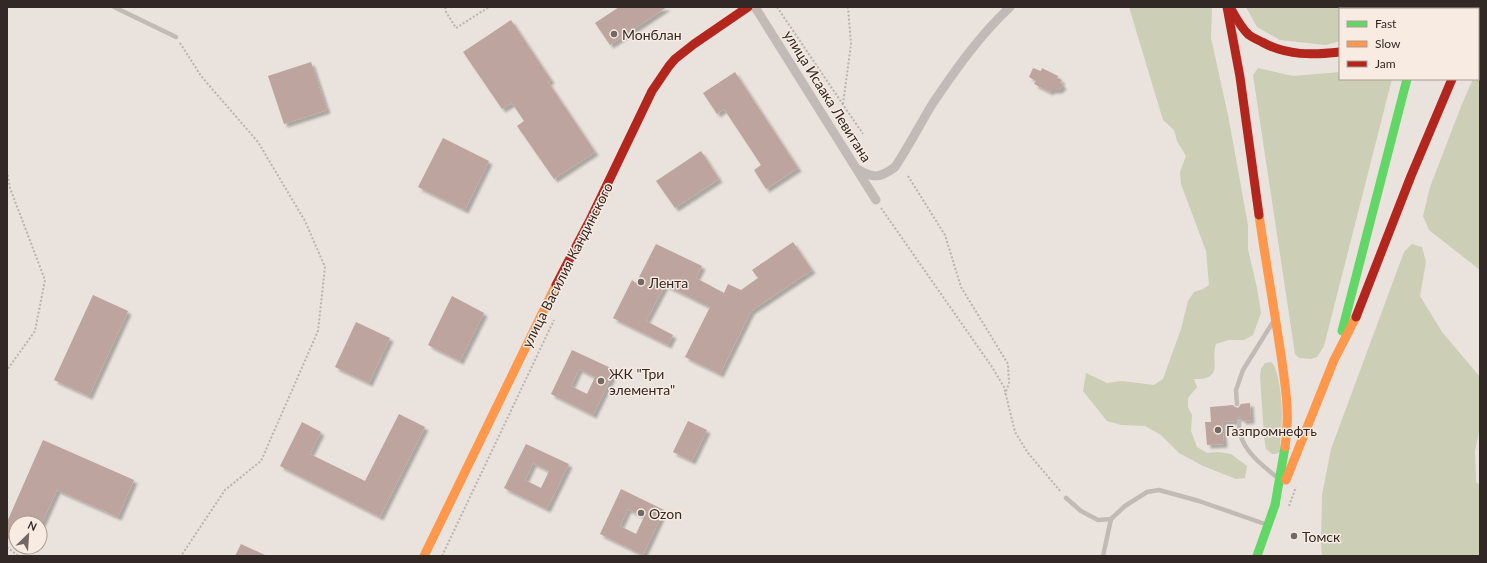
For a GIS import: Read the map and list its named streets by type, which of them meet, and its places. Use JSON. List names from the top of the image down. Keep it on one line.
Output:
{"streets":{"main road":["улица Василия Кандинского"],"street":["улица Исаака Левитана"]},"places":["Монблан","Лента","ЖК \"Три элемента\"","Газпромнефть","Ozon","Томск"],"legend":["Fast","Slow","Jam"],"north":"top right"}
